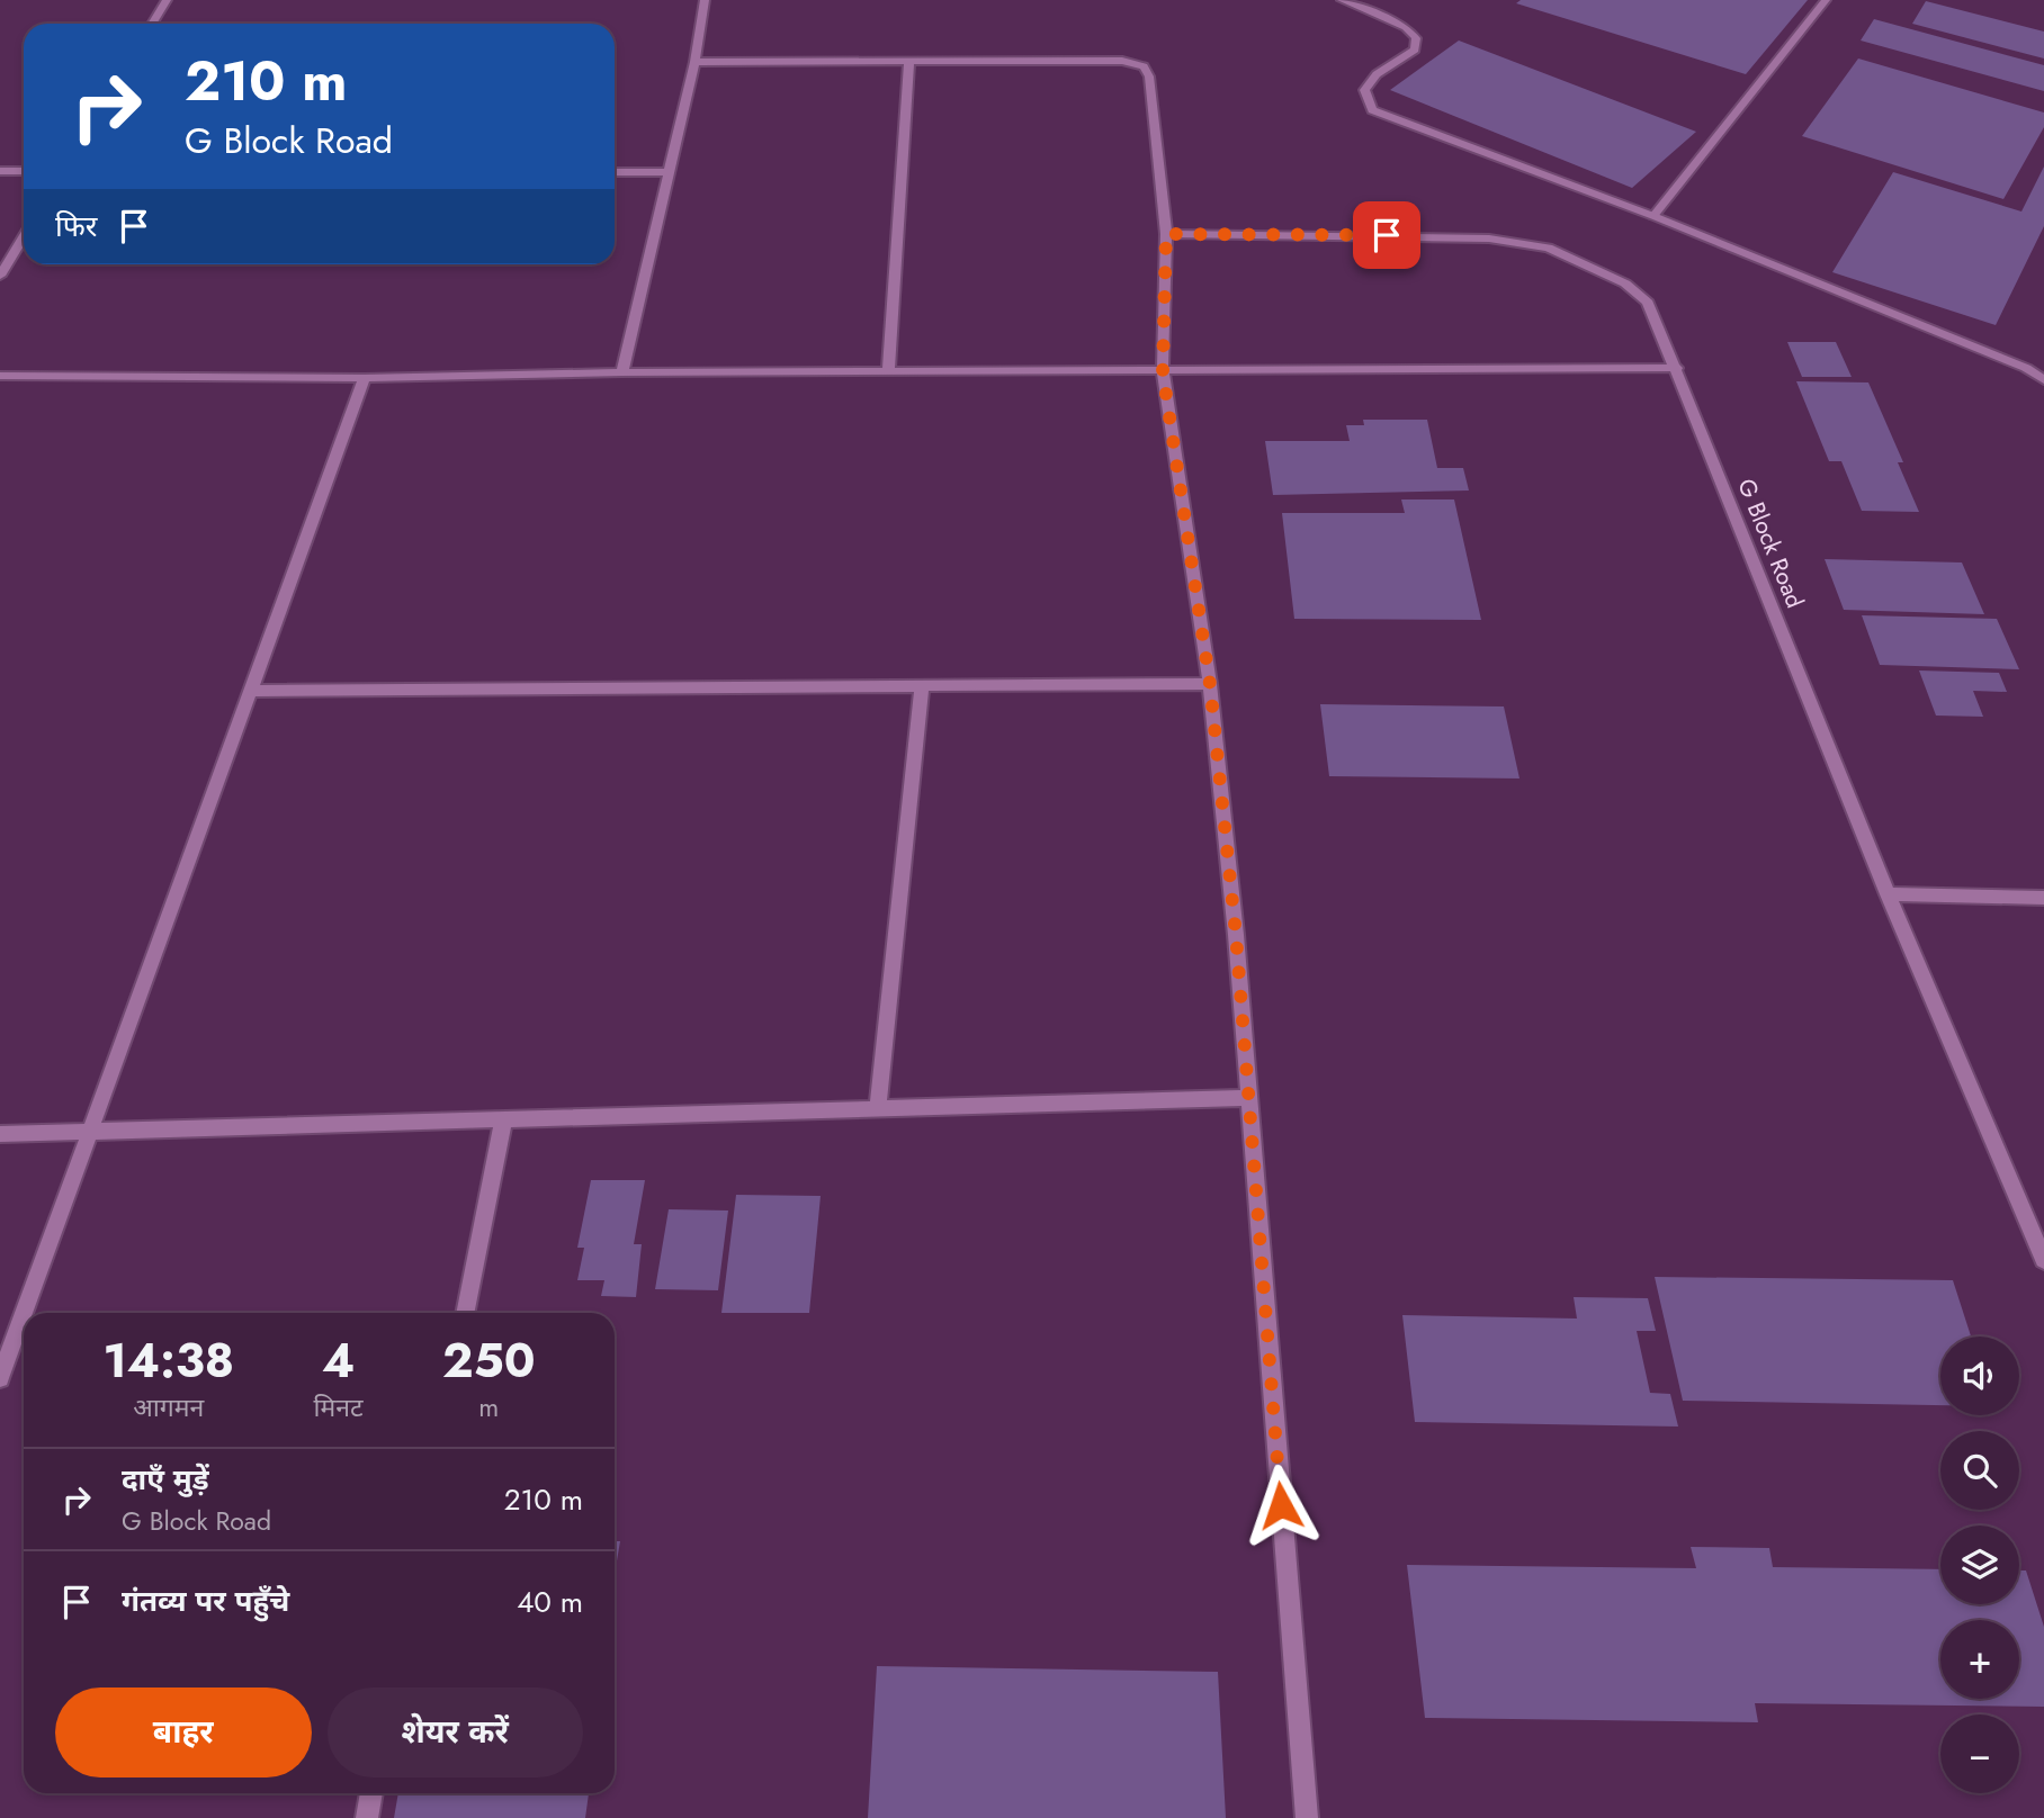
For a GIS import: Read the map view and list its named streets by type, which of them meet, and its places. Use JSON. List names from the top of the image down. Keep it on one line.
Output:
{"streets":{"street":["G Block Road"]},"page":{"turn":["210 m","G Block Road"],"then":"फिर","eta":["14:38","आगमन","4","मिनट","250","m"],"map_buttons":["+","−"],"list":[{"name":"दाएँ मुड़ें","note":"G Block Road","value":"210 m"},{"name":"गंतव्य पर पहुँचे","value":"40 m"}],"buttons":["बाहर","शेयर करें"]}}
